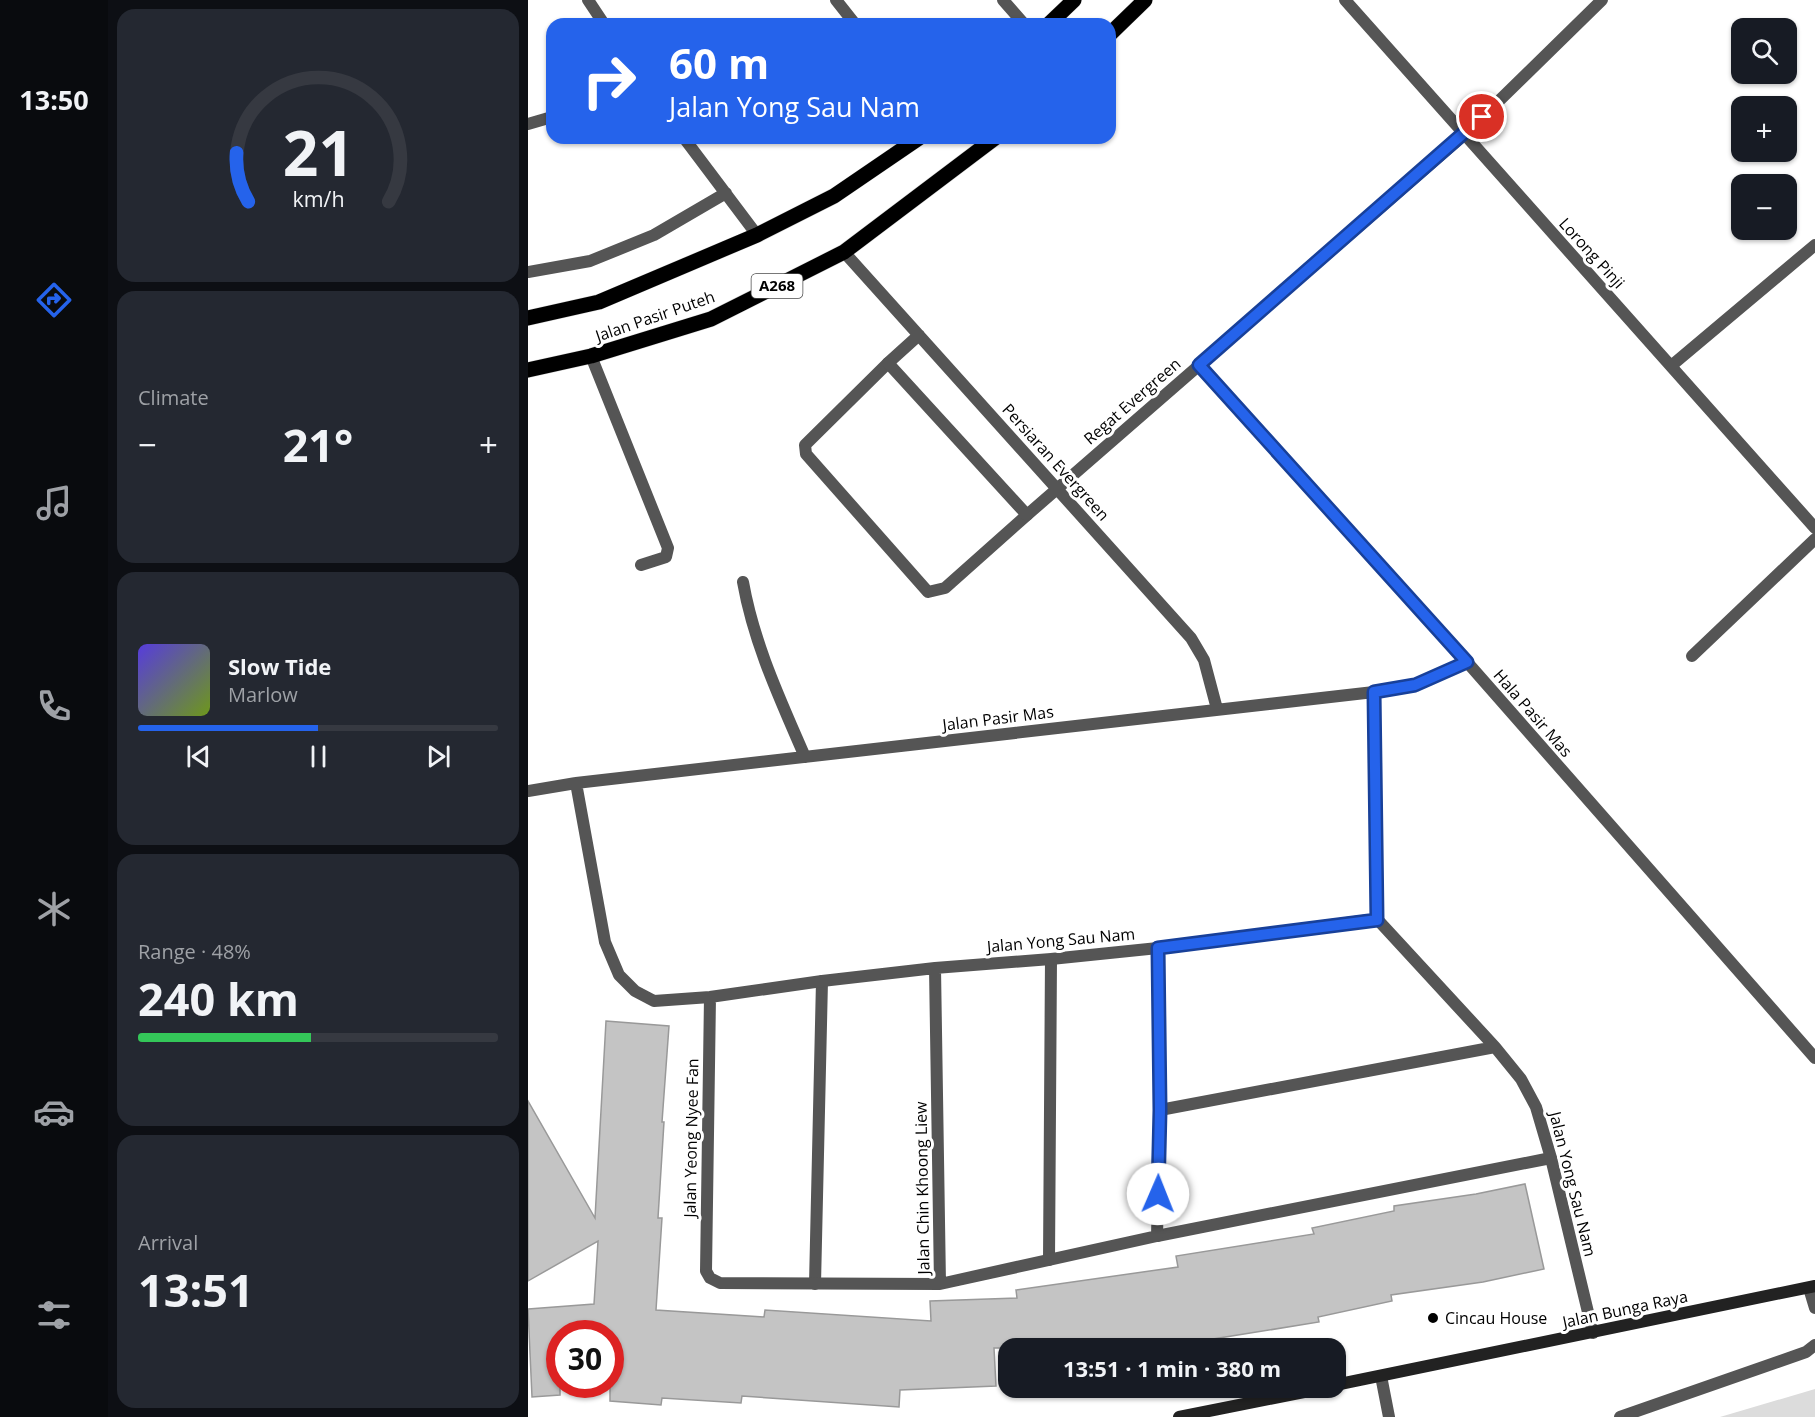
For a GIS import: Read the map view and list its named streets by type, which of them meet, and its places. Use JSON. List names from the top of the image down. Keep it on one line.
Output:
{"streets":{"main road":["A268","Jalan Pasir Puteh","Jalan Bunga Raya"],"street":["Lorong Pinji","Regat Evergreen","Persiaran Evergreen","Hala Pasir Mas","Jalan Pasir Mas","Jalan Yong Sau Nam","Jalan Yeong Nyee Fan","Jalan Chin Khoong Liew"]},"crossings":[["Lorong Pinji","Regat Evergreen"],["Jalan Pasir Puteh","Persiaran Evergreen"],["Regat Evergreen","Persiaran Evergreen"],["Regat Evergreen","Hala Pasir Mas"],["Persiaran Evergreen","Jalan Pasir Mas"],["Hala Pasir Mas","Jalan Pasir Mas"],["Jalan Pasir Mas","Jalan Yong Sau Nam"],["Jalan Yong Sau Nam","Jalan Yeong Nyee Fan"],["Jalan Yong Sau Nam","Jalan Chin Khoong Liew"],["Jalan Yong Sau Nam","Jalan Bunga Raya"],["Jalan Yeong Nyee Fan","Jalan Chin Khoong Liew"]],"places":["Cincau House"],"page":{"tabs":"13:50","map_buttons":["+","−"],"turn":["60 m","Jalan Yong Sau Nam"],"tile":["Climate",["Range · 48%","240 km"],["Arrival","13:51"]],"heat":["−","21°","+"],"song":["Slow Tide","Marlow"],"limit":"30","trip":"13:51 · 1 min · 380 m","gauge":["21","km/h"]}}
